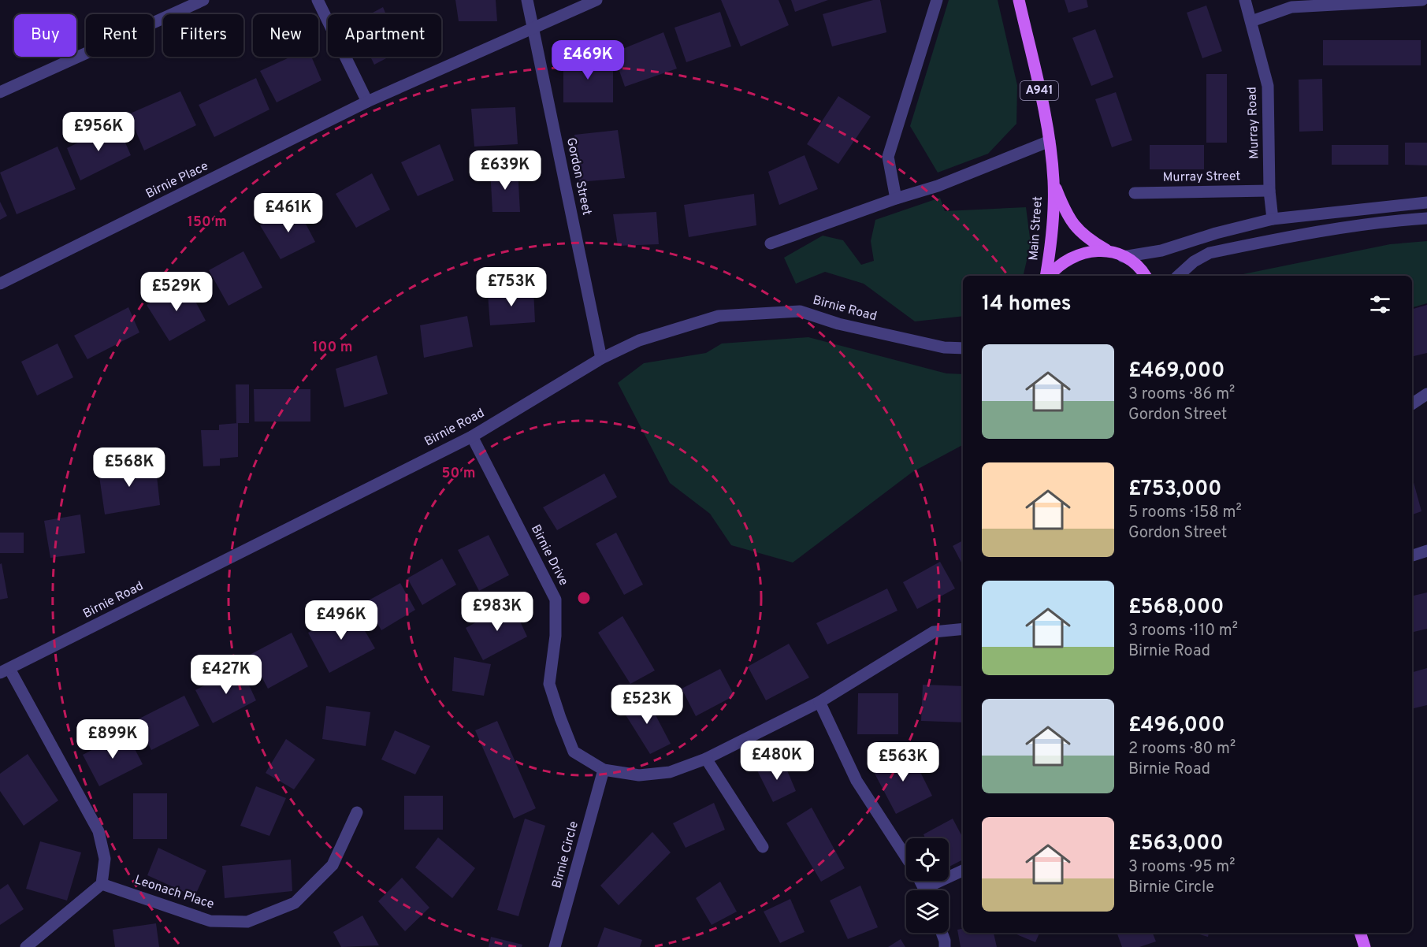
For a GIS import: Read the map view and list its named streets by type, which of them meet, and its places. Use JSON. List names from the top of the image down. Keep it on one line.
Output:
{"streets":{"main road":["A941","Main Street"],"street":["Murray Road","Gordon Street","Murray Street","Birnie Place","Birnie Road","Birnie Drive","Birnie Circle","Leonach Place"]},"crossings":[["A941","Main Street"],["Murray Road","Murray Street"],["Gordon Street","Birnie Place"],["Gordon Street","Birnie Road"],["Birnie Road","Birnie Drive"],["Birnie Drive","Birnie Circle"]],"page":{"chip":["Buy","Rent","Filters","New","Apartment"],"price":["£469K","£956K","£639K","£461K","£753K","£529K","£568K","£983K","£496K","£427K","£523K","£899K","£480K","£563K"],"heading":"14 homes","list":[{"name":"£469,000","note":"3 rooms · 86 m² · Gordon Street"},{"name":"£753,000","note":"5 rooms · 158 m² · Gordon Street"},{"name":"£568,000","note":"3 rooms · 110 m² · Birnie Road"},{"name":"£496,000","note":"2 rooms · 80 m² · Birnie Road"},{"name":"£563,000","note":"3 rooms · 95 m² · Birnie Circle"}]},"rings":["150 m","100 m","50 m"]}
